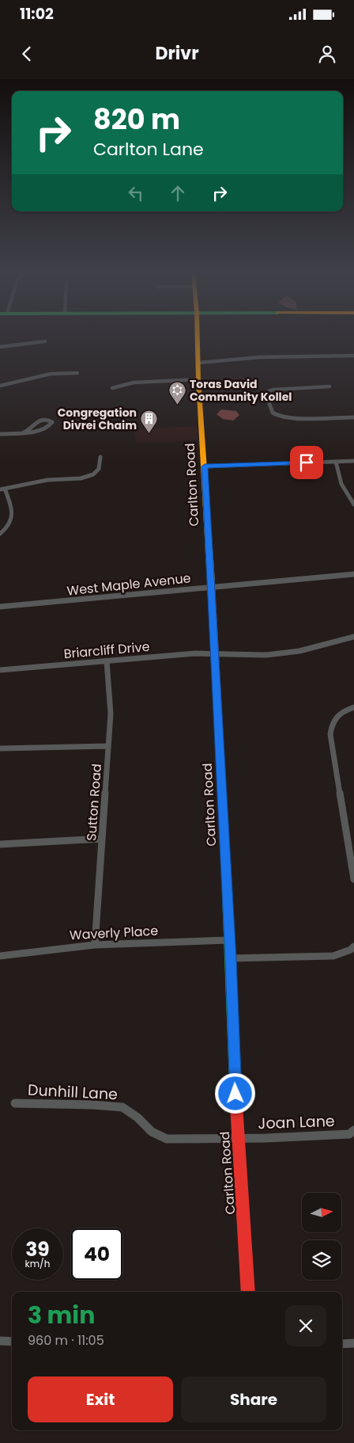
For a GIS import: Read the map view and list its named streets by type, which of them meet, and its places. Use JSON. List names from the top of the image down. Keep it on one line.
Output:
{"streets":{"street":["Carlton Road","West Maple Avenue","Briarcliff Drive","Sutton Road","Waverly Place","Dunhill Lane","Joan Lane"]},"crossings":[["Carlton Road","West Maple Avenue"],["Carlton Road","Briarcliff Drive"],["Carlton Road","Waverly Place"],["Carlton Road","Dunhill Lane"],["Carlton Road","Joan Lane"],["Briarcliff Drive","Sutton Road"],["Sutton Road","Waverly Place"],["Dunhill Lane","Joan Lane"]],"places":{"synagogue":["Toras David Community Kollel"],"building":["Congregation Divrei Chaim"]},"north":"right","page":{"status":"11:02","header":"Drivr","turn":["820 m","Carlton Lane"],"speed":"39 km/h","limit":"40","heading":["3 min","960 m · 11:05"],"buttons":["Exit","Share"]}}
